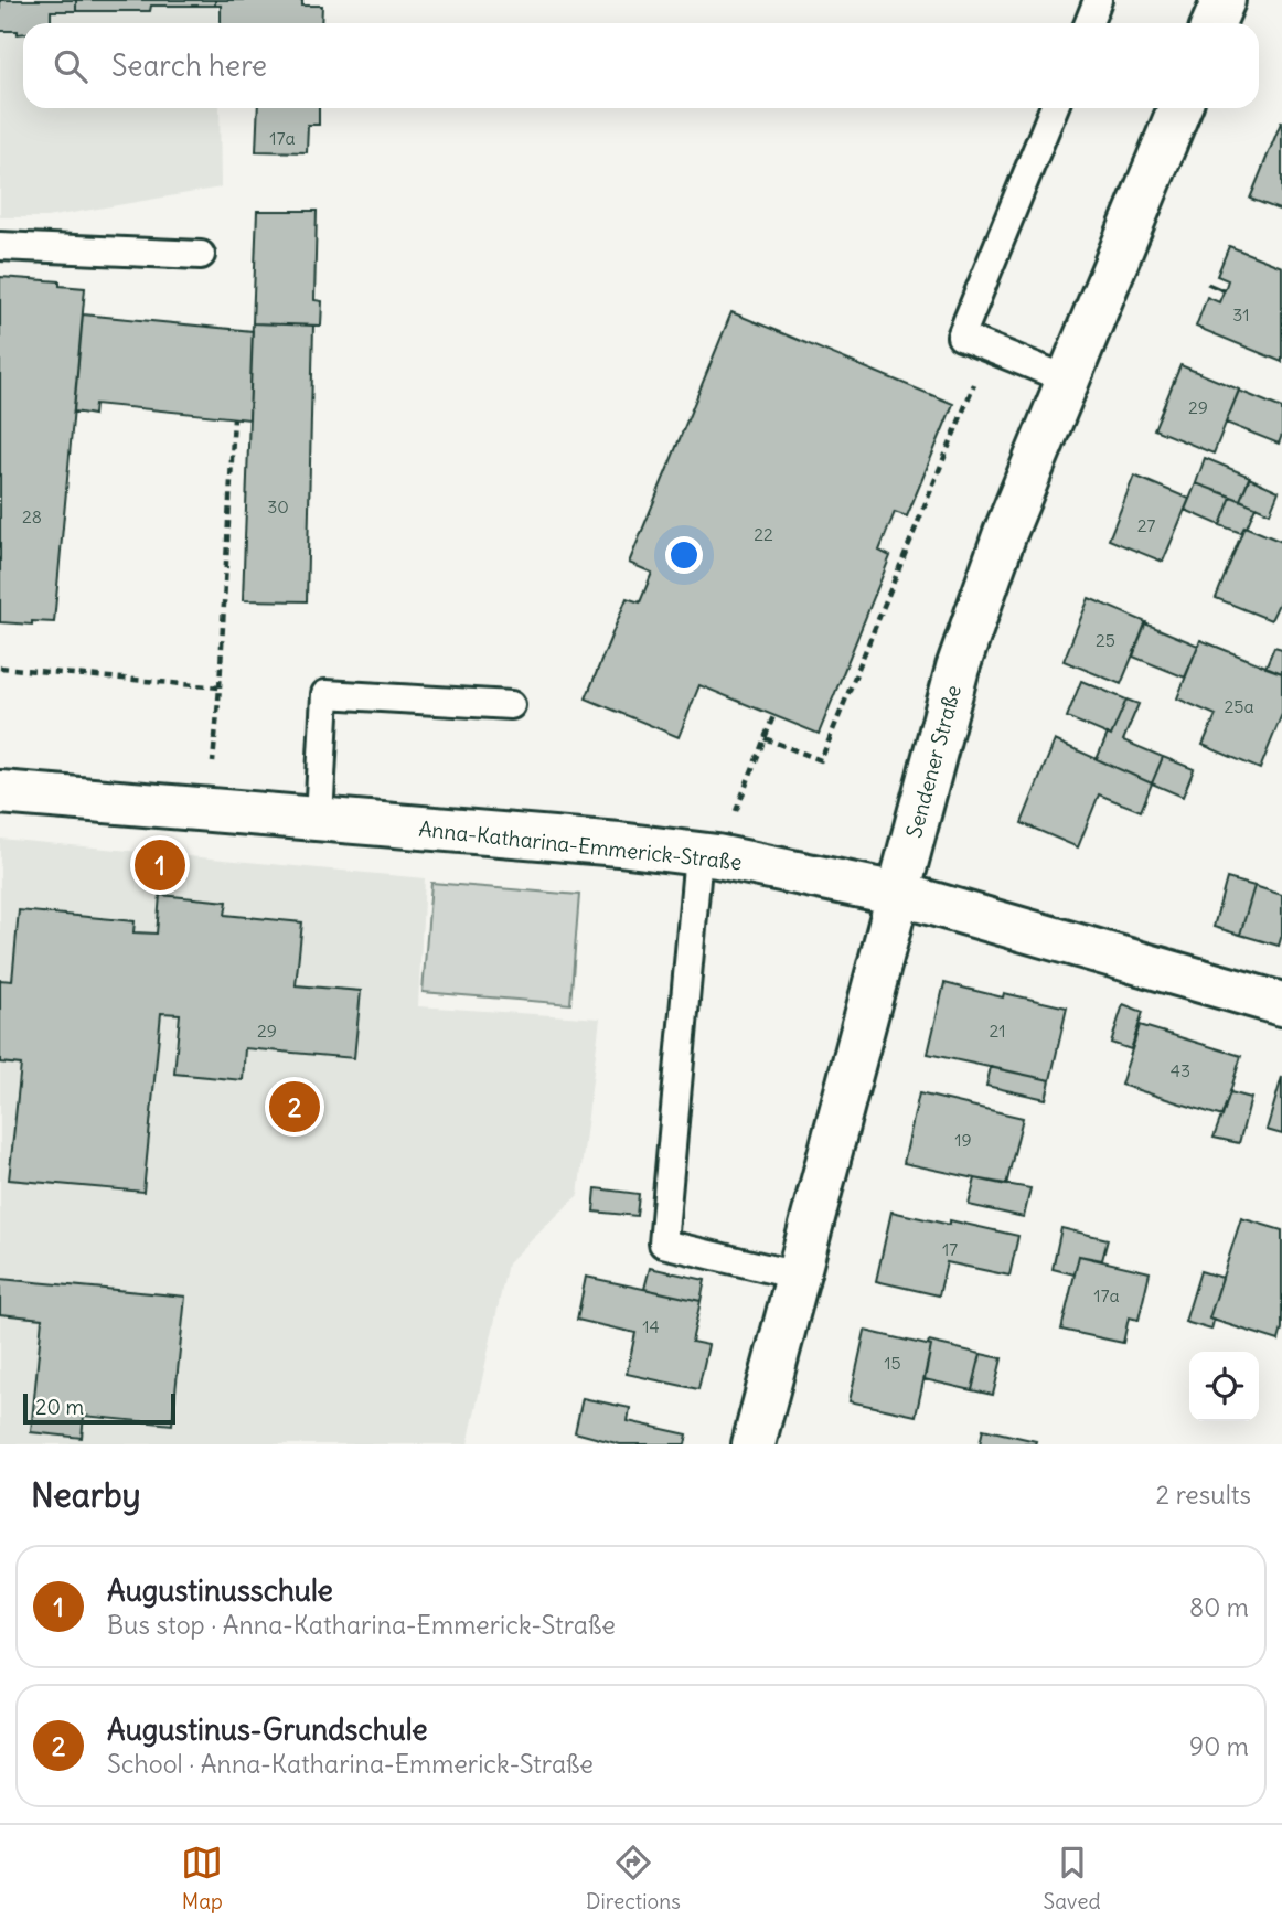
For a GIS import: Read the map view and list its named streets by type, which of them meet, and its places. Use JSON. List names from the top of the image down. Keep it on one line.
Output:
{"streets":{"street":["Sendener Straße","Anna-Katharina-Emmerick-Straße"]},"crossings":[["Sendener Straße","Anna-Katharina-Emmerick-Straße"]],"house_numbers":["17a","31","29","30","28","27","22","25","25a","29","21","43","19","17","17a","14","15"],"scale_bar":"20 m","page":{"search":"Search here","pins":["1","2"],"scale":"20 m","heading":["Nearby","2 results"],"list":[{"mark":"1","name":"Augustinusschule","note":"Bus stop · Anna-Katharina-Emmerick-Straße","value":"80 m"},{"mark":"2","name":"Augustinus-Grundschule","note":"School · Anna-Katharina-Emmerick-Straße","value":"90 m"}],"nav":["Map","Directions","Saved"]}}
